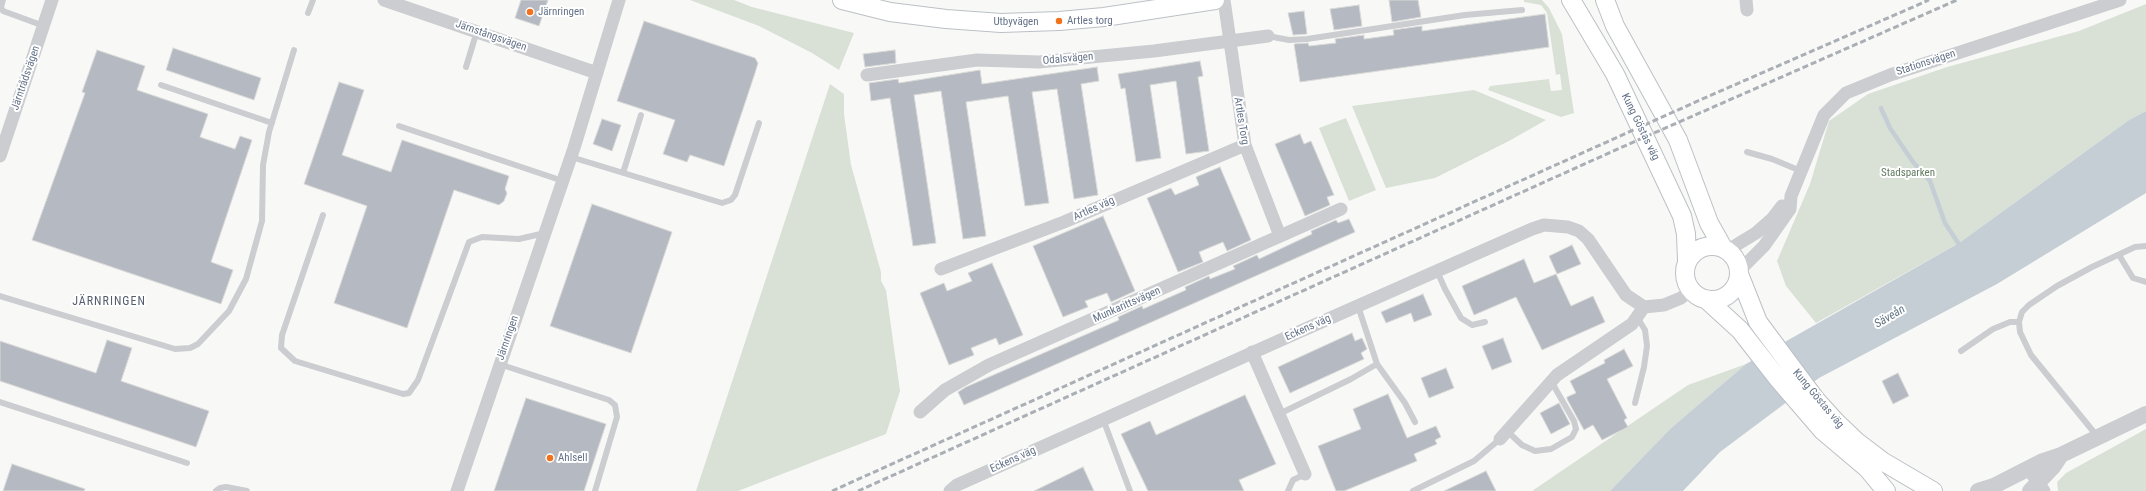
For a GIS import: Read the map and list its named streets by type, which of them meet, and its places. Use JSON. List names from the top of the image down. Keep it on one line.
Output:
{"streets":{"main road":["Utbyvägen","Kung Göstas väg"],"street":["Järnstångsvägen","Odalsvägen","Stationsvägen","Järntrådsvägen","Artles Torg","Artles väg","Munkarittsvägen","Eckens väg","Järnringen"]},"crossings":[["Järnstångsvägen","Järnringen"],["Odalsvägen","Artles Torg"],["Stationsvägen","Kung Göstas väg"],["Artles Torg","Artles väg"],["Artles Torg","Munkarittsvägen"]],"districts":["JÄRNRINGEN"],"water":["Säveån"],"parks":["Stadsparken"],"places":["Järnringen","Artles torg","Ahlsell"]}
